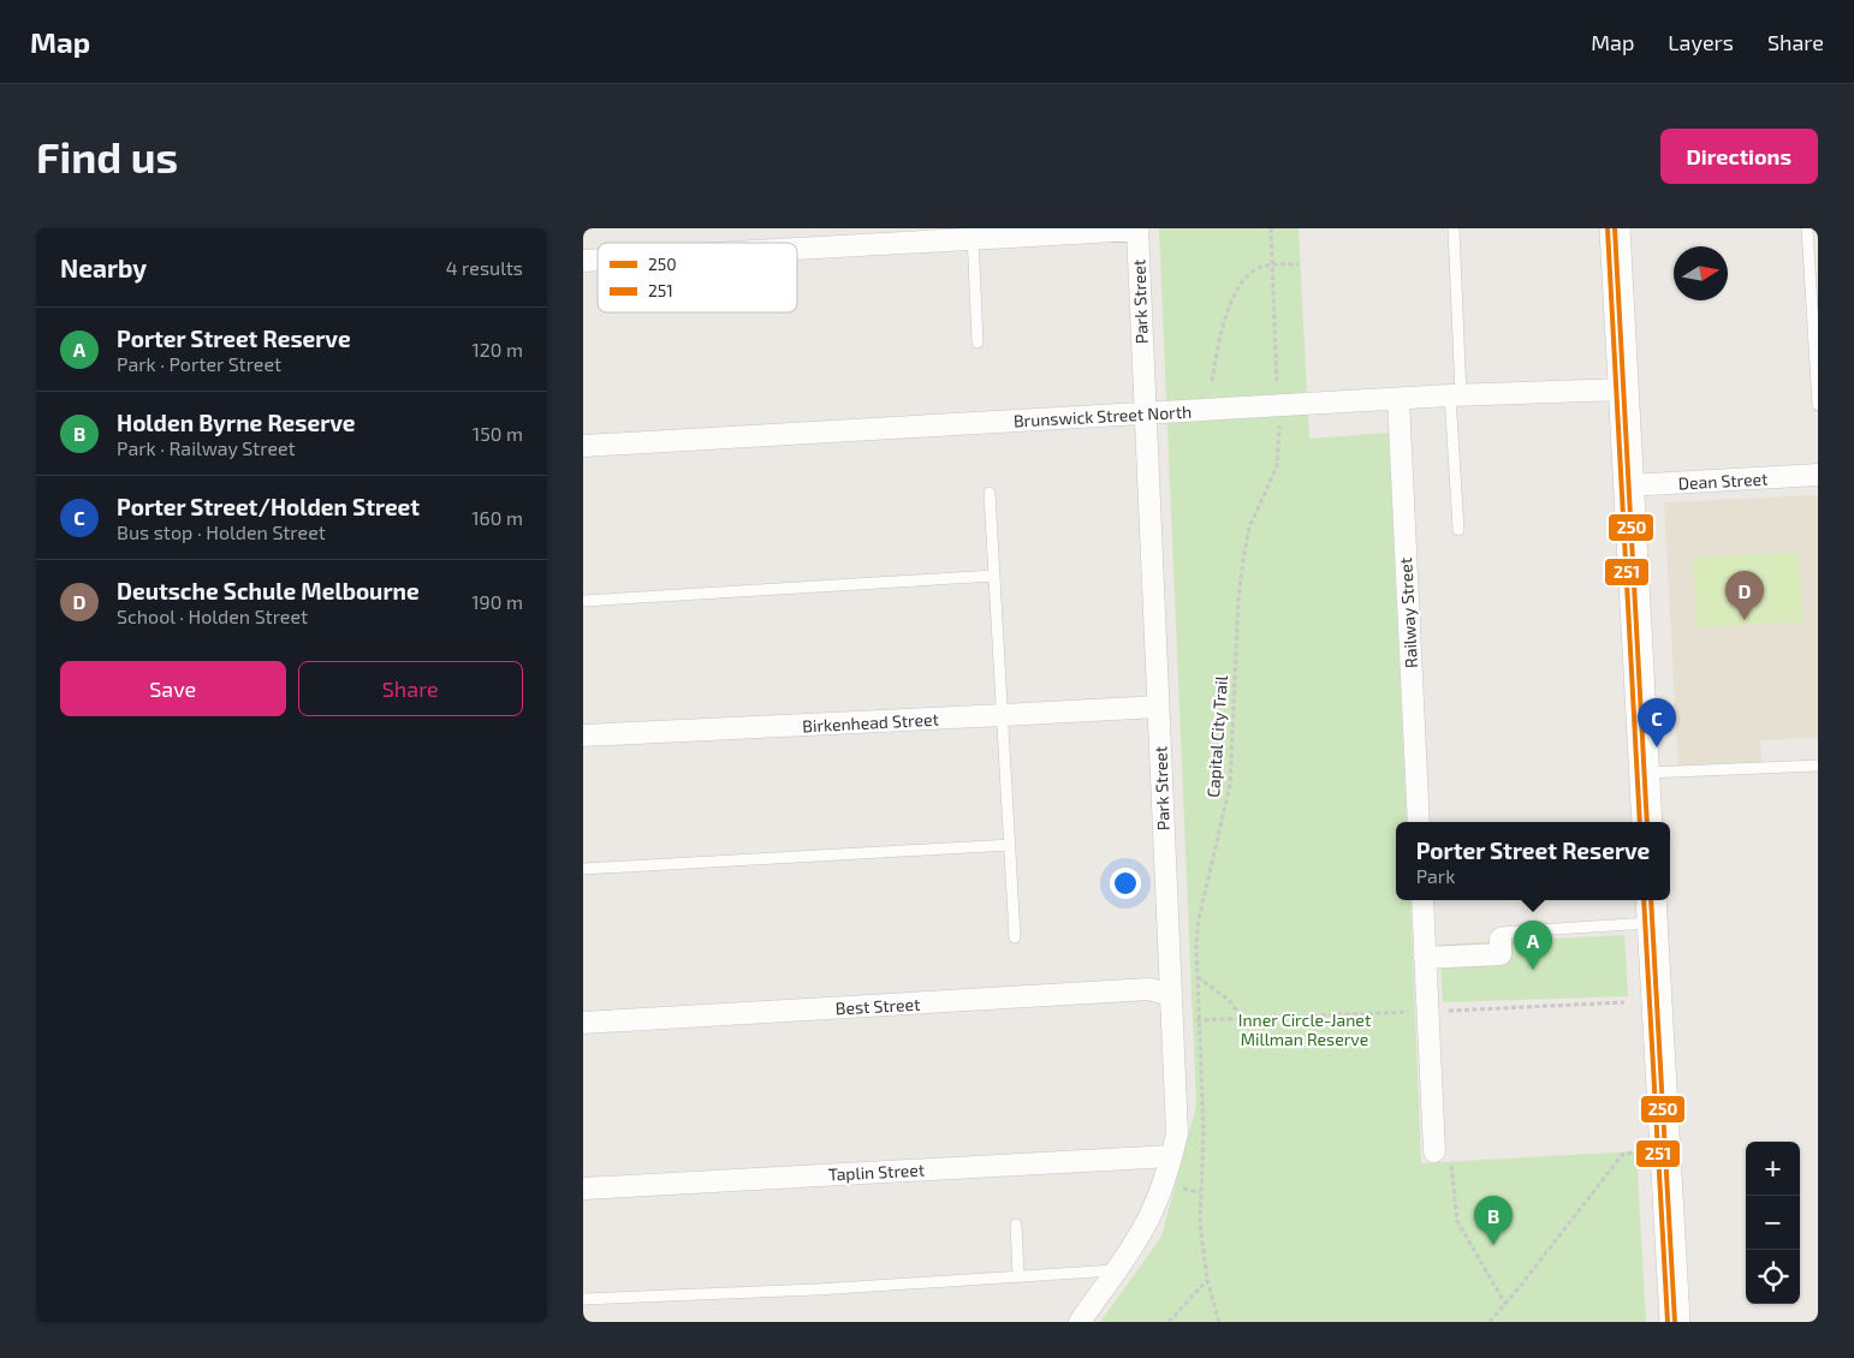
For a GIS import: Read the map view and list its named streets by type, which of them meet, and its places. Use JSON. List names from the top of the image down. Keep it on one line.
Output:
{"streets":{"street":["Park Street","Brunswick Street North","Dean Street","Railway Street","Birkenhead Street","Best Street","Taplin Street"],"path":["Capital City Trail"]},"crossings":[["Park Street","Brunswick Street North"],["Park Street","Birkenhead Street"],["Park Street","Best Street"],["Park Street","Taplin Street"],["Brunswick Street North","Railway Street"],["Brunswick Street North","Capital City Trail"]],"parks":["Inner Circle-Janet Millman Reserve"],"lines":["transit line 250","transit line 251"],"legend":["250","251"],"north":"right","page":{"header":"Map","nav":["Map","Layers","Share"],"buttons":["Directions",["Save","Share"]],"title":"Find us","heading":["Nearby","4 results"],"list":[{"mark":"A","name":"Porter Street Reserve","note":"Park · Porter Street","value":"120 m"},{"mark":"B","name":"Holden Byrne Reserve","note":"Park · Railway Street","value":"150 m"},{"mark":"C","name":"Porter Street/Holden Street","note":"Bus stop · Holden Street","value":"160 m"},{"mark":"D","name":"Deutsche Schule Melbourne","note":"School · Holden Street","value":"190 m"}],"pins":["D","C","A","B"],"popup":["Porter Street Reserve","Park"],"map_buttons":["+","−"]}}
